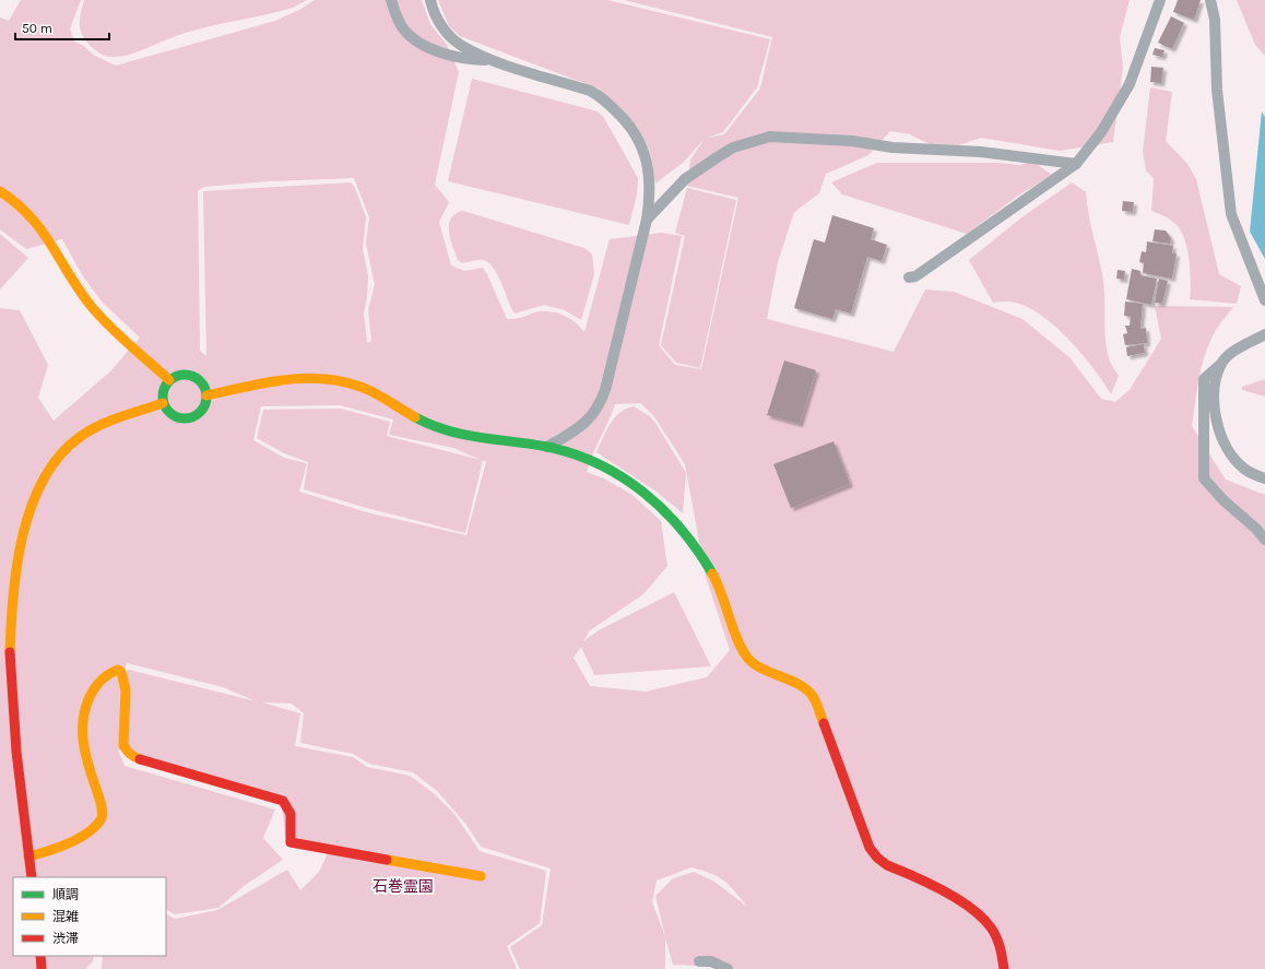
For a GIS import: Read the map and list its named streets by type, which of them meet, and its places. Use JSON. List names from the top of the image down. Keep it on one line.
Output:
{"parks":["石巻霊園"],"legend":["順調","混雑","渋滞"],"scale_bar":"50 m"}
